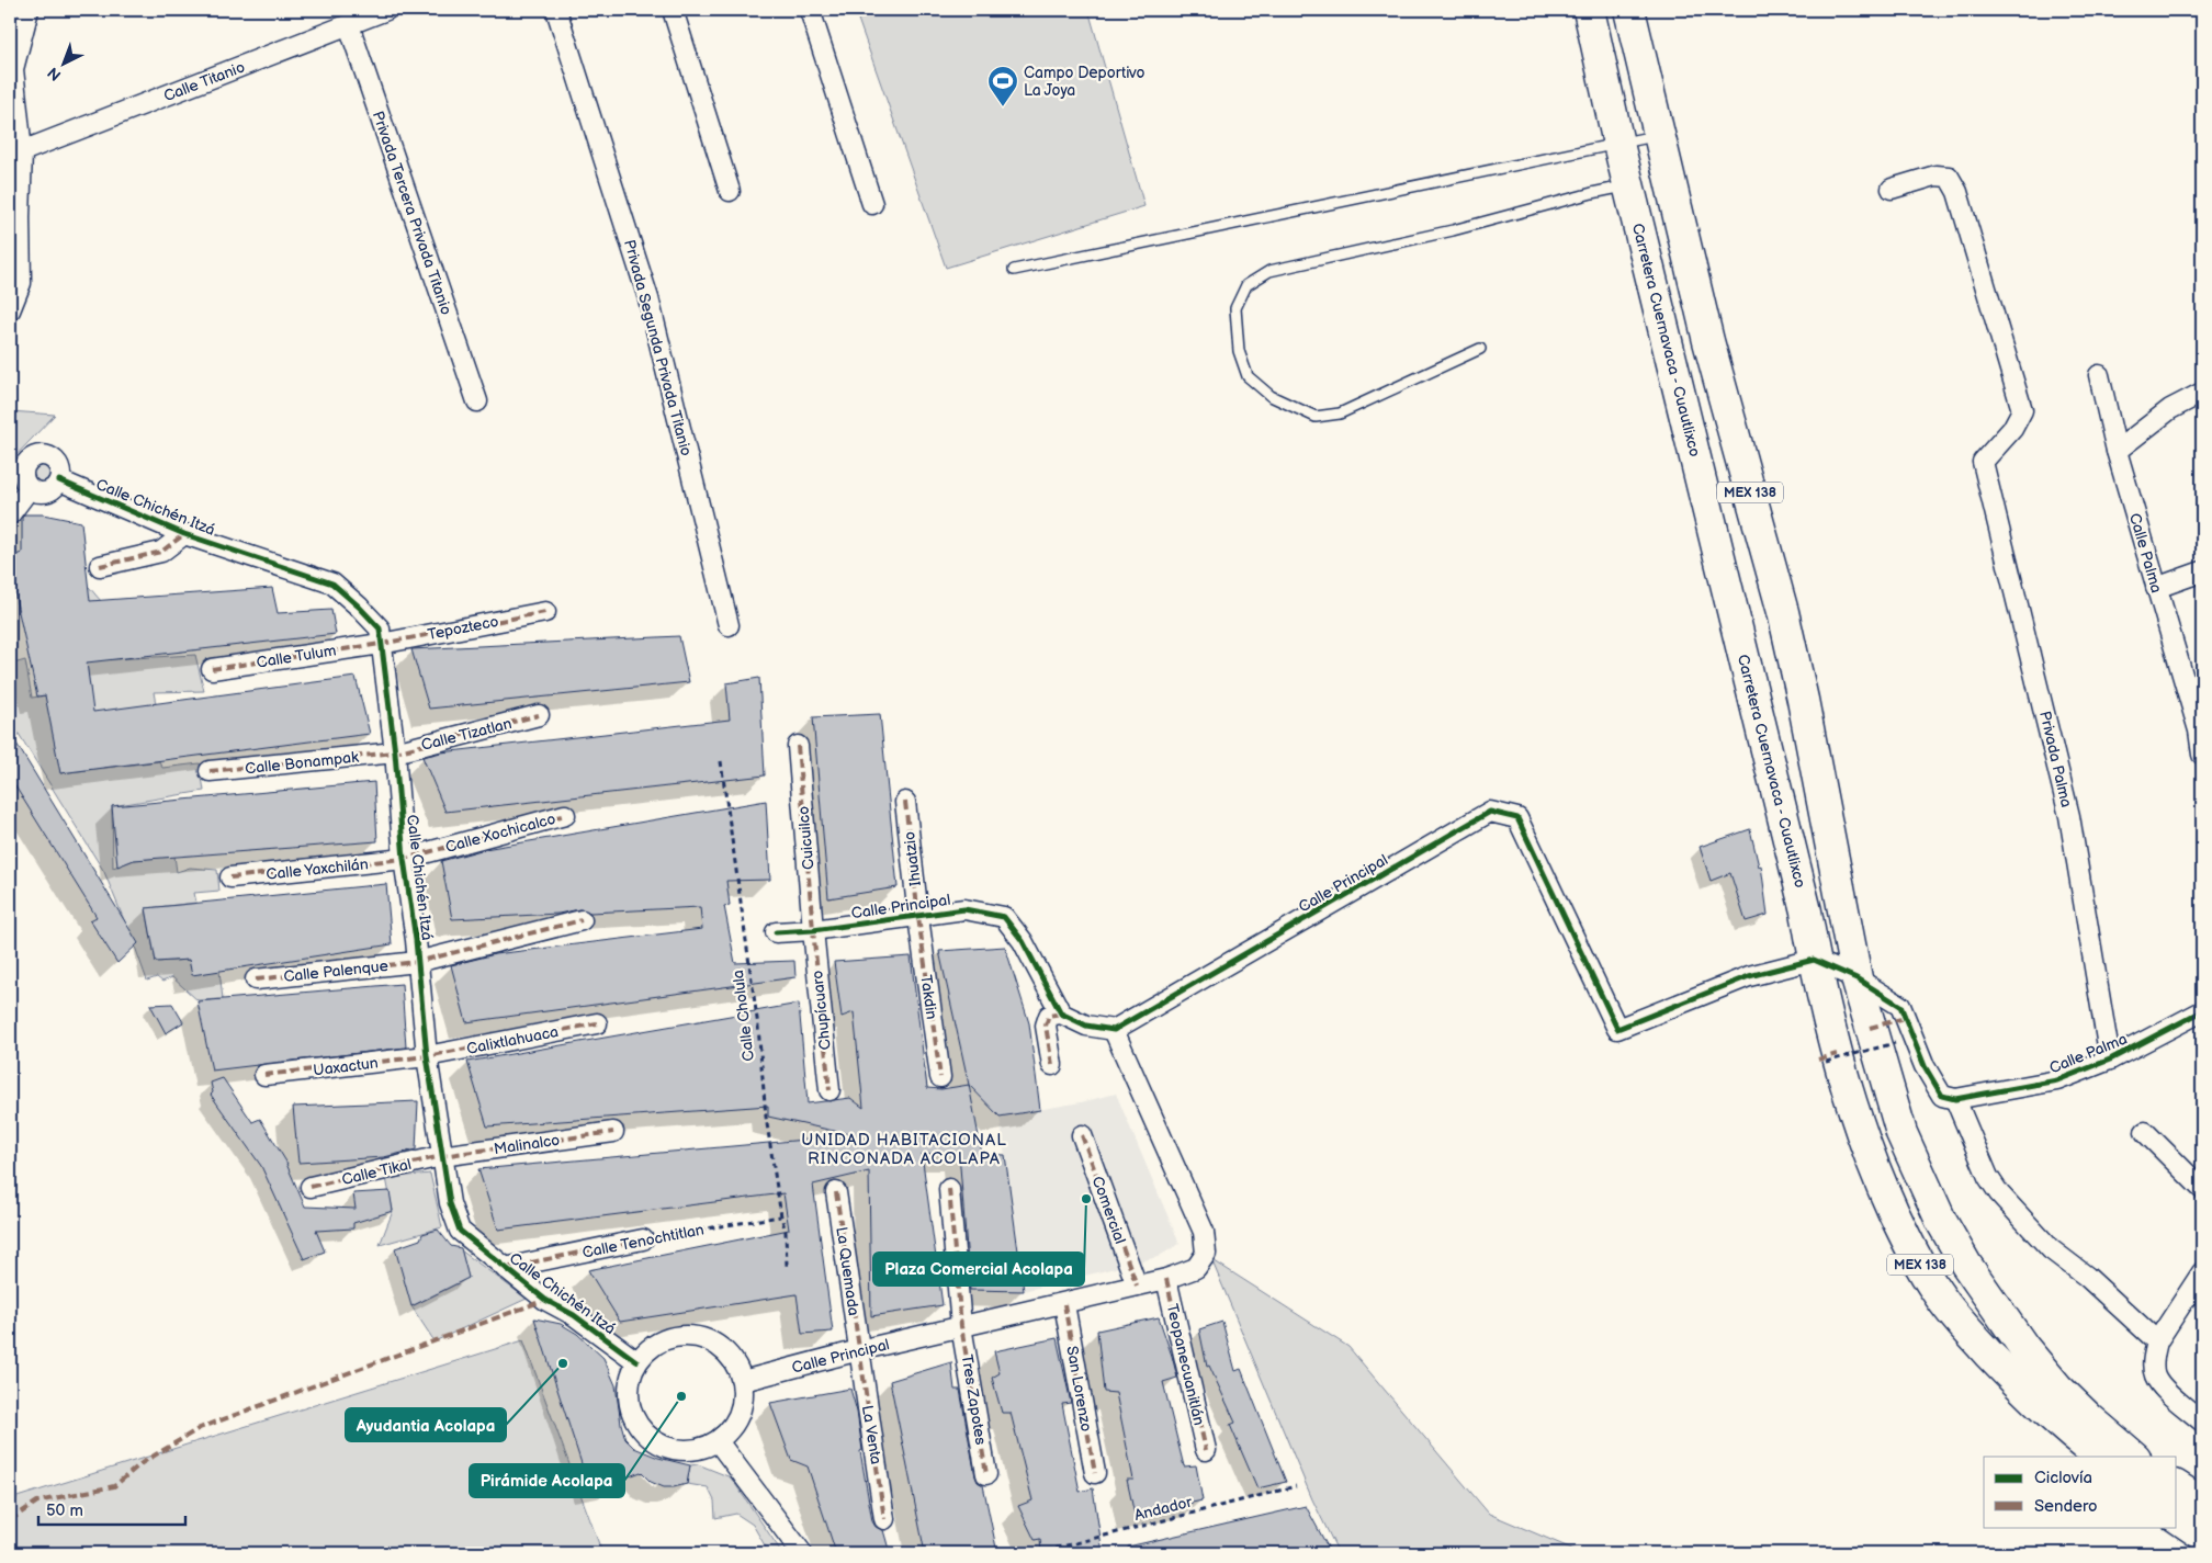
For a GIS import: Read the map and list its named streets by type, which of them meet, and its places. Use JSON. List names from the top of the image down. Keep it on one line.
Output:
{"streets":{"main road":["Carretera Cuernavaca - Cuautlixco","MEX 138"],"street":["Calle Titanio","Privada Tercera Privada Titanio","Privada Segunda Privada Titanio","Calle Chichén Itzá","Calle Palma","Tepozteco","Calle Tulum","Calle Tizatlan","Privada Palma","Calle Bonampak","Calle Xochicalco","Cuicuilco","Ihuatzio","Calle Yaxchilán","Calle Principal","Calle Palenque","Takdin","Chupícuaro","Calixtlahuaca","Uaxactun","Malinalco","Calle Tikal","Comercial","Calle Tenochtitlan","La Quemada","Teopanecuanitlán","San Lorenzo","Tres Zapotes","La Venta"],"path":["Calle Cholula","Andador"]},"crossings":[["Calle Titanio","Privada Tercera Privada Titanio"],["Carretera Cuernavaca - Cuautlixco","Calle Principal"],["Calle Chichén Itzá","Tepozteco"],["Calle Chichén Itzá","Calle Tulum"],["Calle Chichén Itzá","Calle Tizatlan"],["Calle Chichén Itzá","Calle Bonampak"],["Calle Chichén Itzá","Calle Xochicalco"],["Calle Chichén Itzá","Calle Yaxchilán"],["Calle Chichén Itzá","Calle Principal"],["Calle Chichén Itzá","Calle Palenque"],["Calle Chichén Itzá","Calixtlahuaca"],["Calle Chichén Itzá","Uaxactun"],["Calle Chichén Itzá","Malinalco"],["Calle Chichén Itzá","Calle Tikal"],["Calle Chichén Itzá","Calle Tenochtitlan"],["Calle Palma","Privada Palma"],["Tepozteco","Calle Tulum"],["Calle Tizatlan","Calle Bonampak"],["Calle Xochicalco","Calle Yaxchilán"],["Cuicuilco","Calle Principal"],["Cuicuilco","Chupícuaro"],["Ihuatzio","Calle Principal"],["Ihuatzio","Takdin"],["Calle Principal","Takdin"],["Calle Principal","Chupícuaro"],["Calle Principal","Comercial"],["Calle Principal","La Quemada"],["Calle Principal","Teopanecuanitlán"],["Calle Principal","San Lorenzo"],["Calle Principal","Tres Zapotes"],["Calle Principal","La Venta"],["Calle Cholula","Calle Tenochtitlan"],["Calixtlahuaca","Uaxactun"],["Malinalco","Calle Tikal"],["La Quemada","La Venta"]],"districts":["UNIDAD HABITACIONAL RINCONADA ACOLAPA"],"places":{"sports":["Campo Deportivo La Joya"],"other":["Plaza Comercial Acolapa","Ayudantia Acolapa","Pirámide Acolapa"]},"legend":["Ciclovía","Sendero"],"scale_bar":"50 m","north":"bottom left"}
